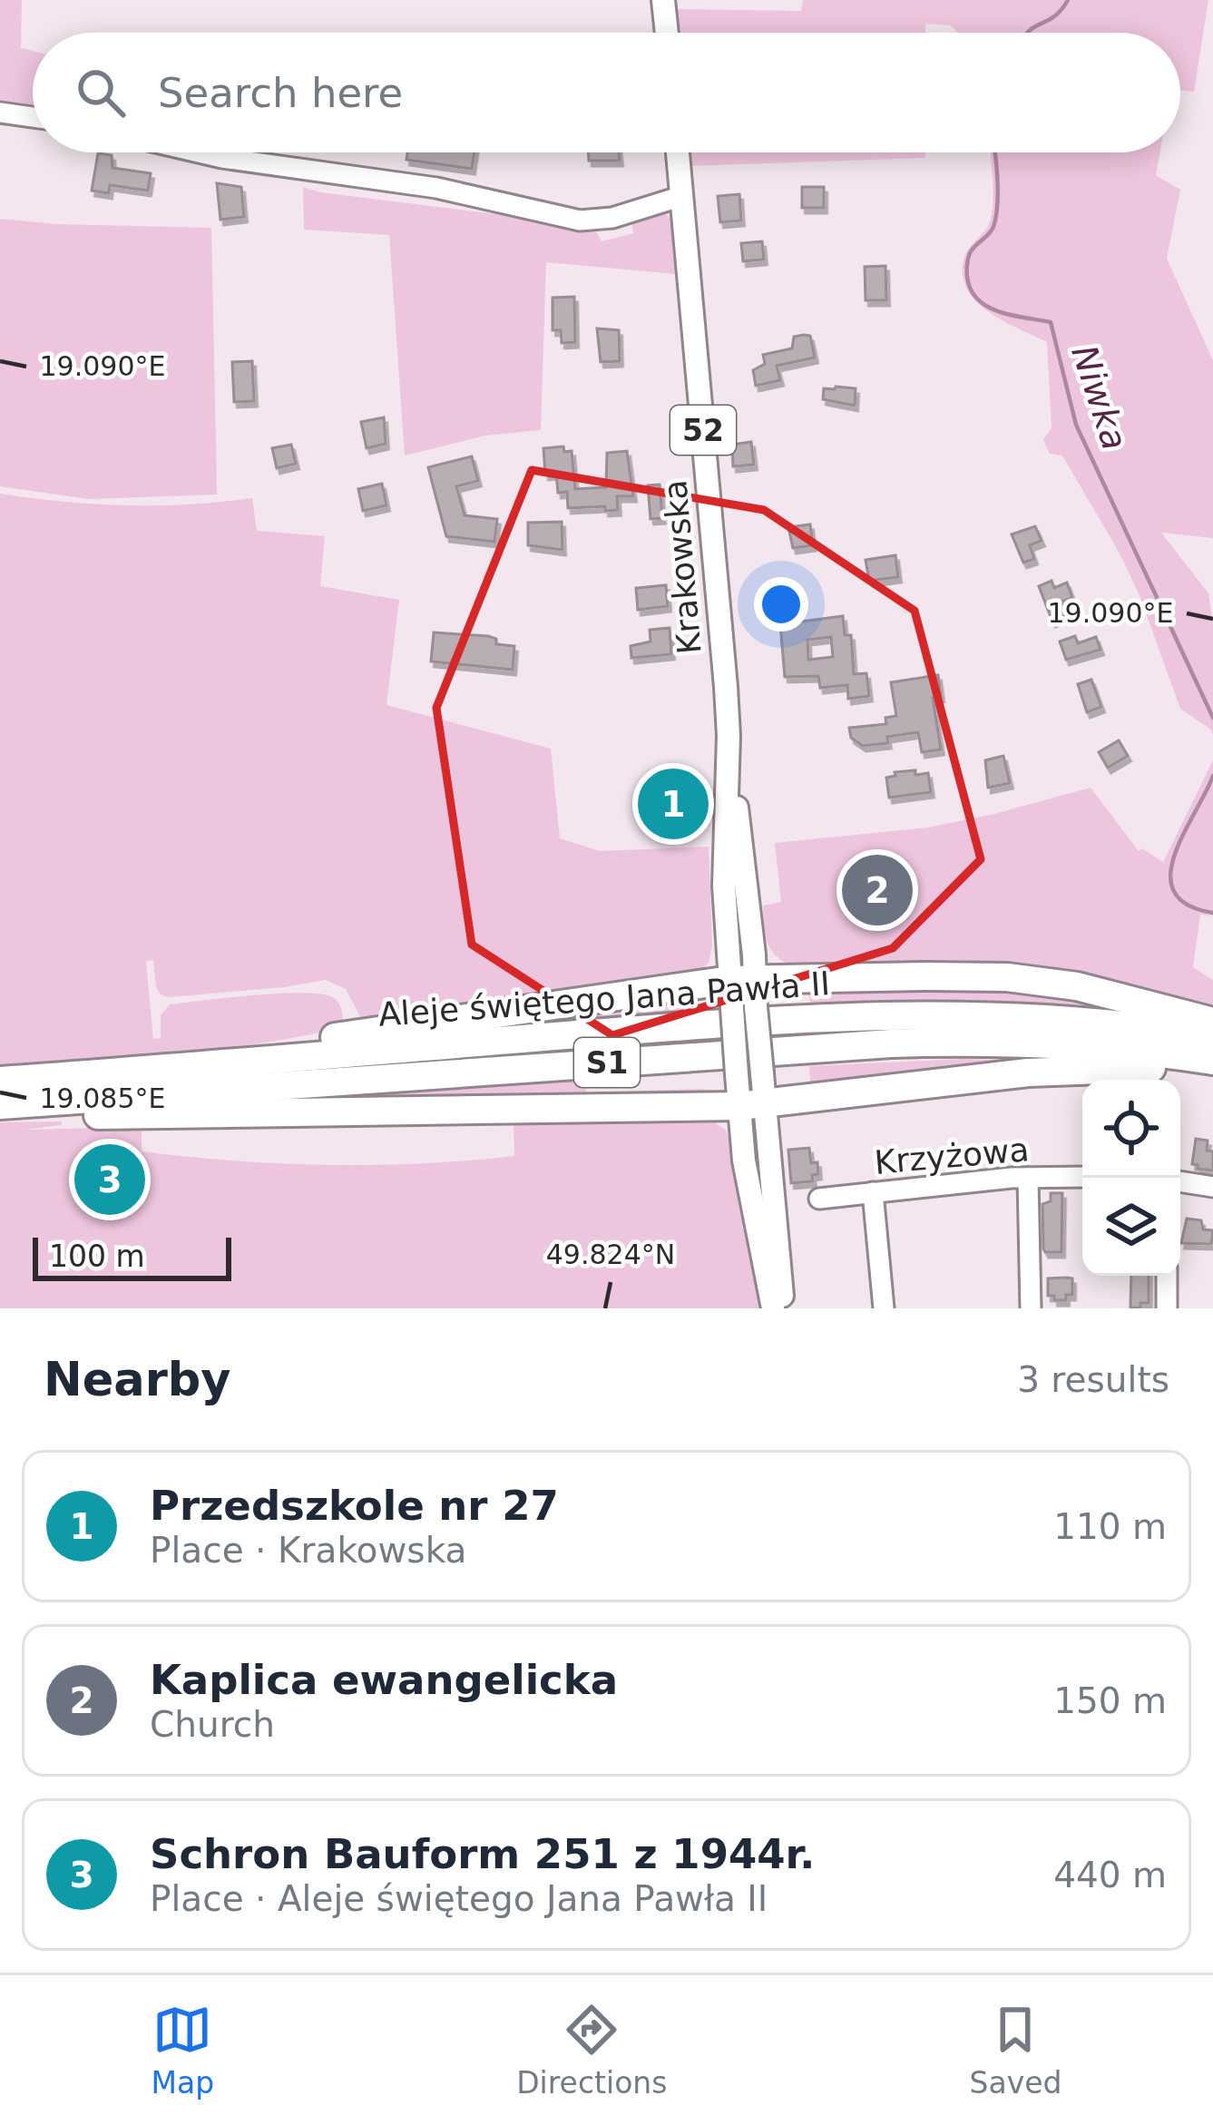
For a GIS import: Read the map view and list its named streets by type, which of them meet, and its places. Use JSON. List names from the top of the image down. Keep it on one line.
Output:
{"streets":{"highway":["Aleje świętego Jana Pawła II","S1"],"main road":["52","Krakowska"],"street":["Krzyżowa"]},"water":["Niwka"],"scale_bar":"100 m","page":{"search":"Search here","pins":["1","2","3"],"scale":"100 m","heading":["Nearby","3 results"],"list":[{"mark":"1","name":"Przedszkole nr 27","note":"Place · Krakowska","value":"110 m"},{"mark":"2","name":"Kaplica ewangelicka","note":"Church","value":"150 m"},{"mark":"3","name":"Schron Bauform 251 z 1944r.","note":"Place · Aleje świętego Jana Pawła II","value":"440 m"}],"nav":["Map","Directions","Saved"]},"coordinates":["19.090°E","19.085°E","49.824°N"]}
